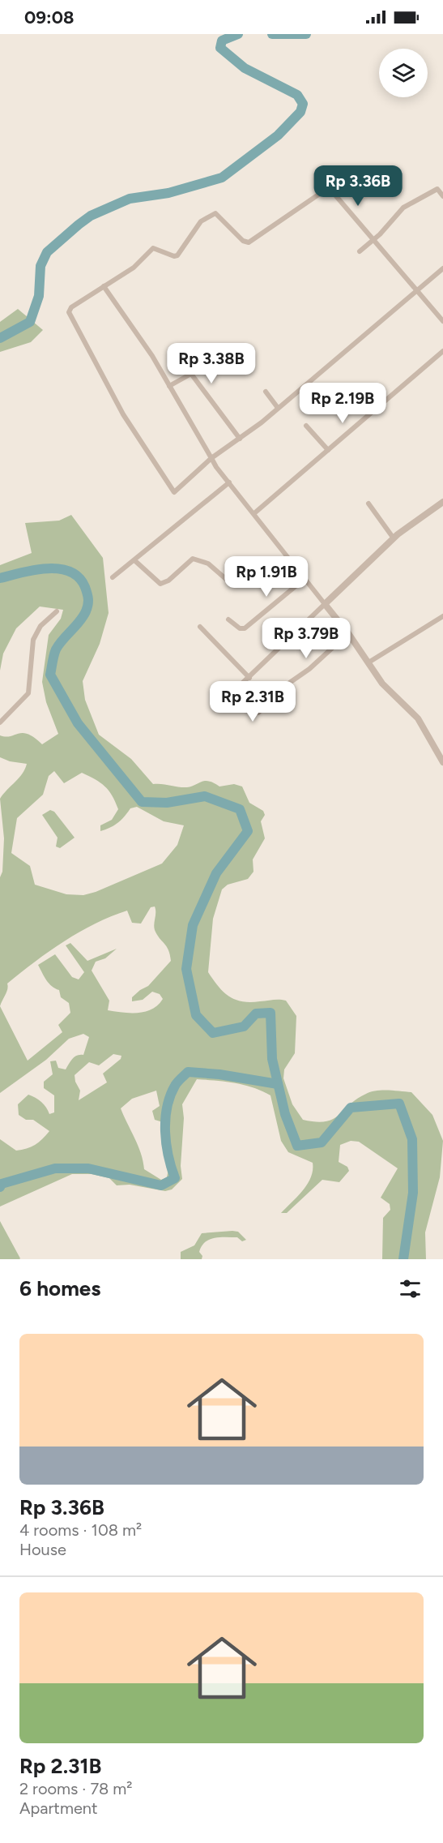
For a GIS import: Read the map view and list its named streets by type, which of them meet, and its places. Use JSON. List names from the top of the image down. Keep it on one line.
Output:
{"page":{"status":"09:08","price":["Rp 3.36B","Rp 3.38B","Rp 2.19B","Rp 1.91B","Rp 3.79B","Rp 2.31B"],"heading":"6 homes","list":[{"name":"Rp 3.36B","note":"4 rooms · 108 m² · House"},{"name":"Rp 2.31B","note":"2 rooms · 78 m² · Apartment"}]}}
